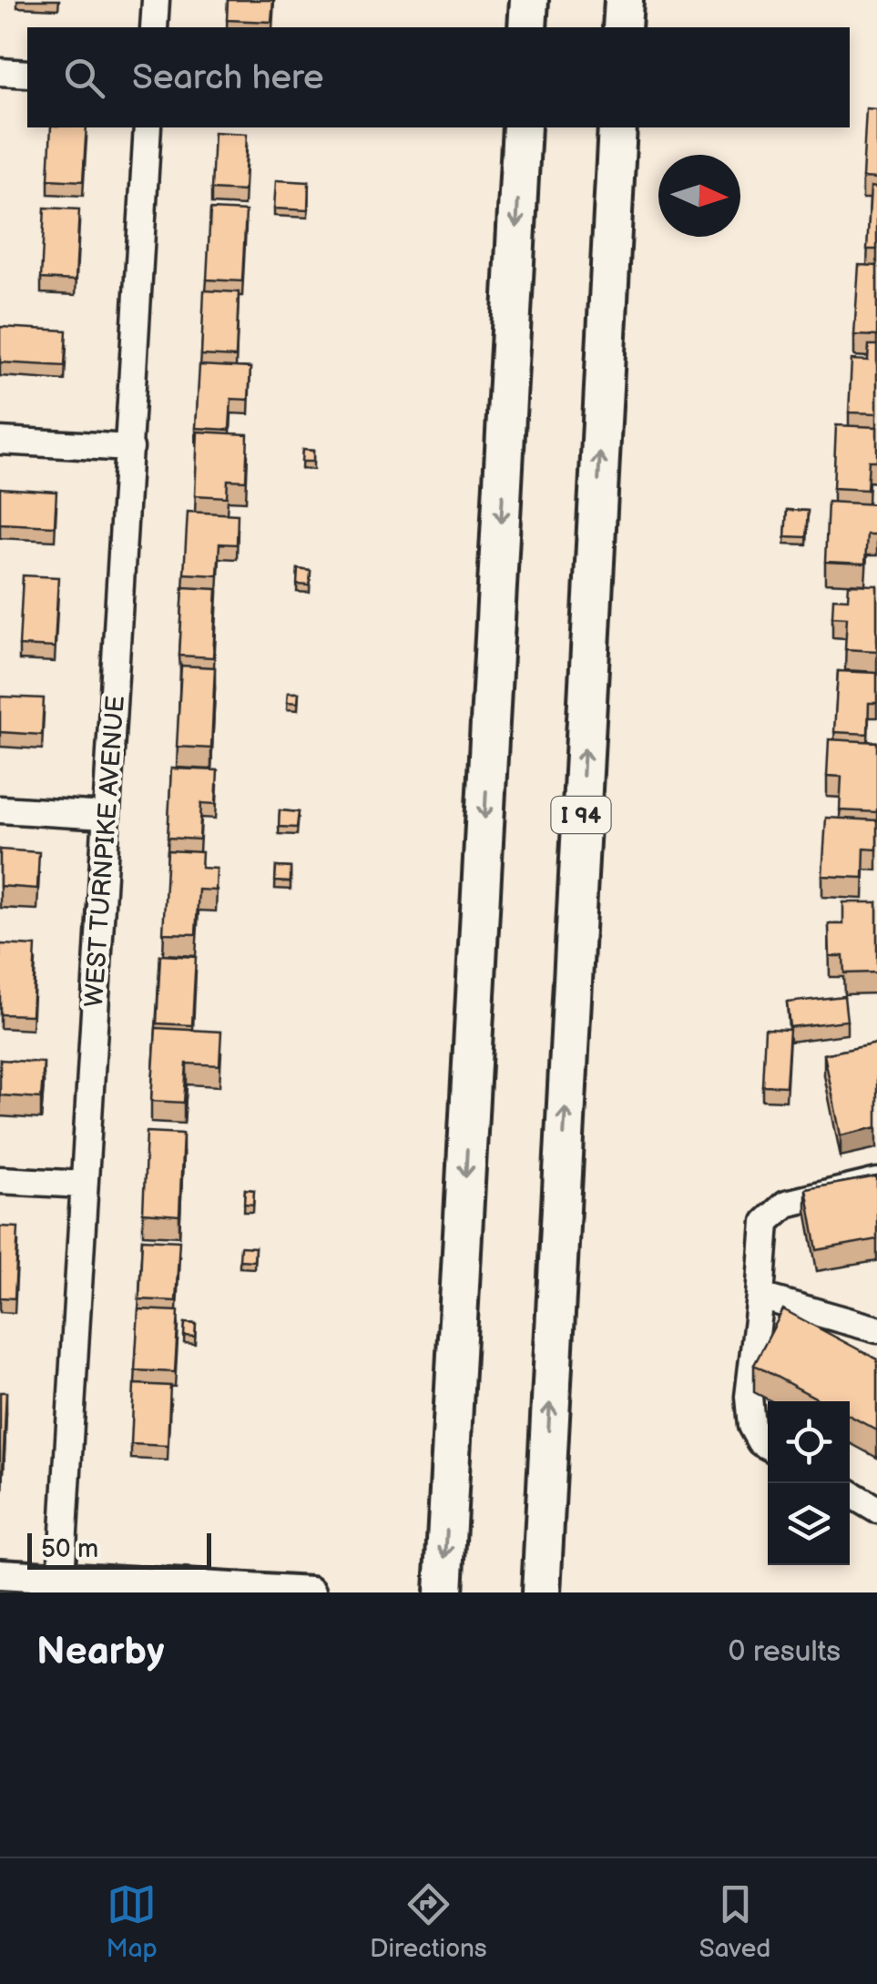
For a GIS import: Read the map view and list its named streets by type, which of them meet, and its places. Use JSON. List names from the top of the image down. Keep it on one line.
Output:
{"streets":{"highway":["I 94"],"street":["WEST TURNPIKE AVENUE"]},"scale_bar":"50 m","north":"right","page":{"search":"Search here","scale":"50 m","heading":["Nearby","0 results"],"nav":["Map","Directions","Saved"]}}
